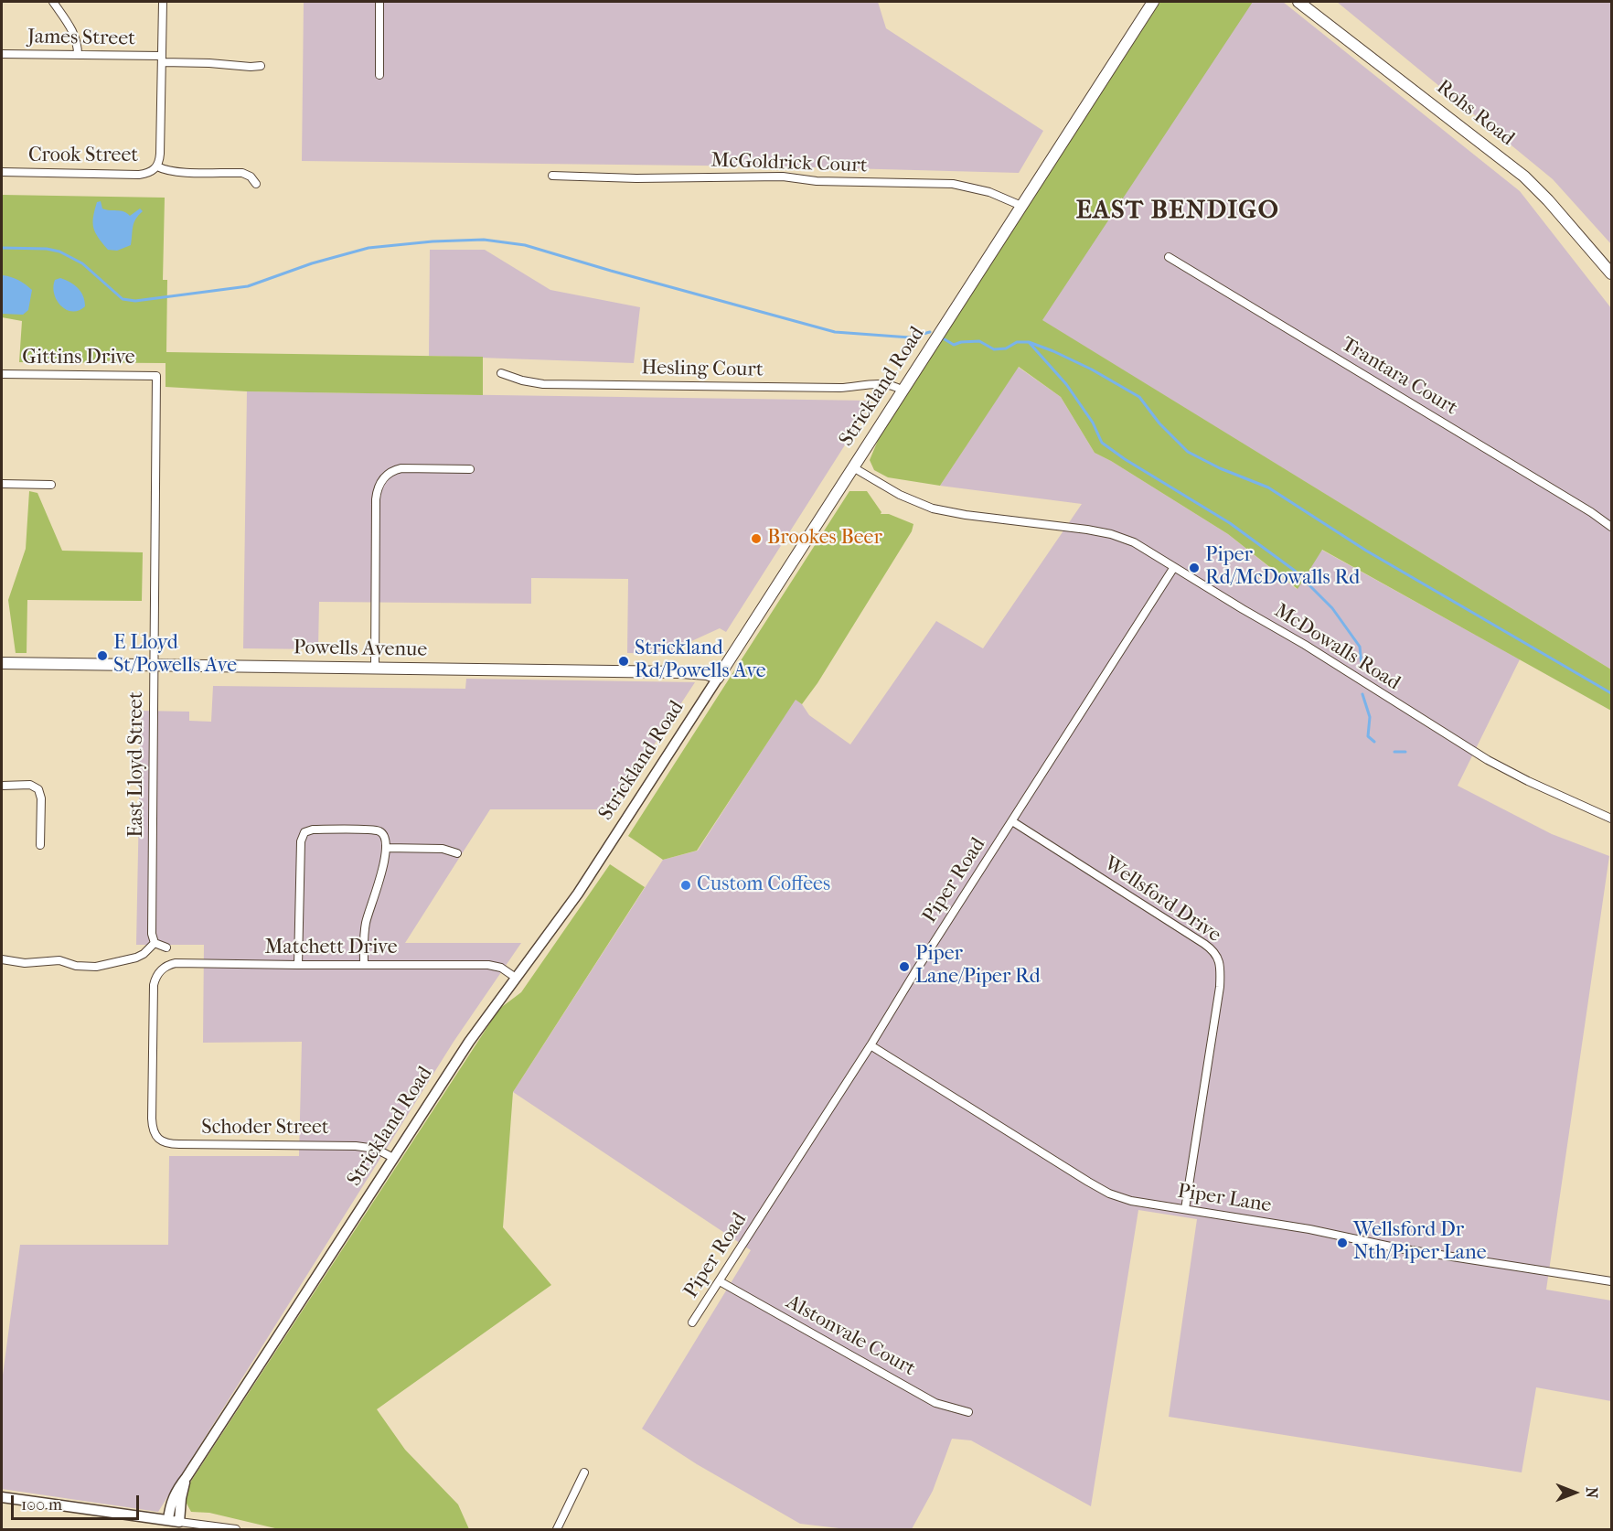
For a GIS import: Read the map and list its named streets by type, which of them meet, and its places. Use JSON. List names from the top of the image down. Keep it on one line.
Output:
{"streets":{"main road":["Rohs Road","Strickland Road","Powells Avenue"],"street":["James Street","Crook Street","McGoldrick Court","Gittins Drive","Hesling Court","Trantara Court","McDowalls Road","East Lloyd Street","Piper Road","Wellsford Drive","Matchett Drive","Schoder Street","Piper Lane","Alstonvale Court"]},"crossings":[["McGoldrick Court","Strickland Road"],["Gittins Drive","East Lloyd Street"],["Hesling Court","Strickland Road"],["Strickland Road","McDowalls Road"],["Strickland Road","Powells Avenue"],["Strickland Road","Matchett Drive"],["Strickland Road","Schoder Street"],["McDowalls Road","Piper Road"],["Powells Avenue","East Lloyd Street"],["Piper Road","Wellsford Drive"],["Piper Road","Piper Lane"],["Piper Road","Alstonvale Court"],["Wellsford Drive","Piper Lane"],["Matchett Drive","Schoder Street"]],"districts":["EAST BENDIGO"],"places":["Brookes Beer","Piper Rd/McDowalls Rd","E Lloyd St/Powells Ave","Strickland Rd/Powells Ave","Custom Coffees","Piper Lane/Piper Rd","Wellsford Dr Nth/Piper Lane"],"scale_bar":"100 m","north":"right"}
